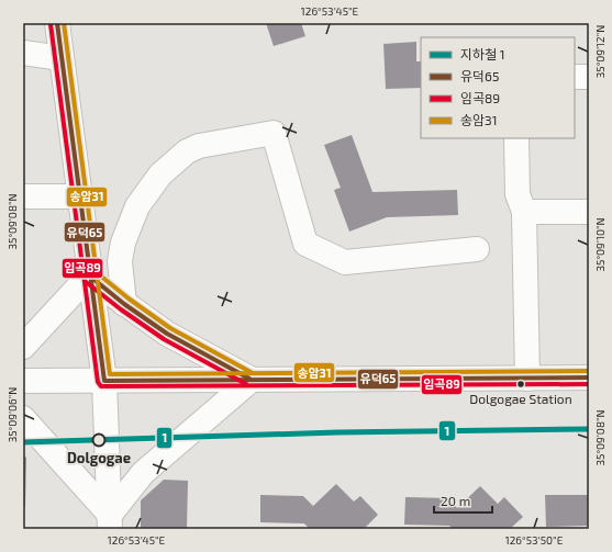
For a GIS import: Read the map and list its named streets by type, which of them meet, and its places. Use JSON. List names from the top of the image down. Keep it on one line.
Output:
{"places":["Dolgogae Station","Dolgogae"],"lines":["transit line 유덕65","transit line 송암31","transit line 임곡89","metro line 1"],"legend":["지하철 1","유덕65","임곡89","송암31"],"scale_bar":"20 m","coordinates":["126°53'45\"E","35°09'12\"N","35°09'08\"N","35°09'10\"N","35°09'06\"N","126°53'50\"E"]}
